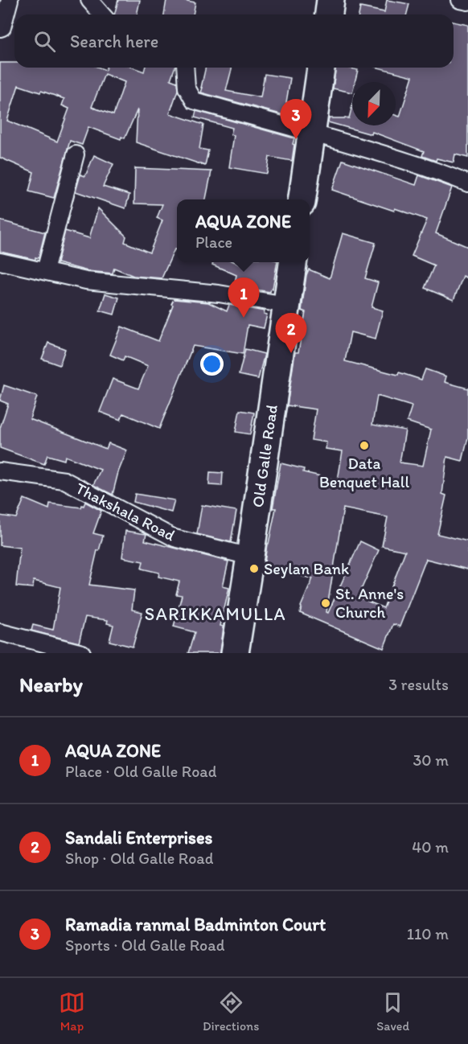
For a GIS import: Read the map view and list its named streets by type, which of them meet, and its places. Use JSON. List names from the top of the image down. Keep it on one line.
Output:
{"streets":{"highway":["Old Galle Road"],"street":["Thakshala Road"]},"crossings":[["Old Galle Road","Thakshala Road"]],"districts":["SARIKKAMULLA"],"places":["Data Benquet Hall","Seylan Bank","St. Anne's Church"],"north":"bottom left","page":{"search":"Search here","pins":["3","1","2"],"popup":["AQUA ZONE","Place"],"heading":["Nearby","3 results"],"list":[{"mark":"1","name":"AQUA ZONE","note":"Place · Old Galle Road","value":"30 m"},{"mark":"2","name":"Sandali Enterprises","note":"Shop · Old Galle Road","value":"40 m"},{"mark":"3","name":"Ramadia ranmal Badminton Court","note":"Sports · Old Galle Road","value":"110 m"}],"nav":["Map","Directions","Saved"]}}
